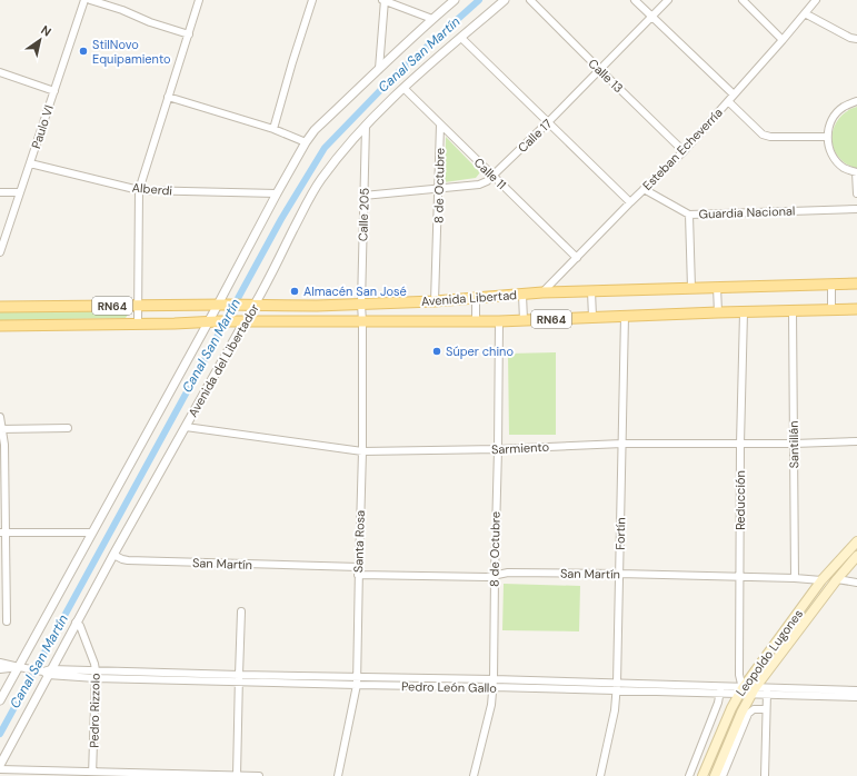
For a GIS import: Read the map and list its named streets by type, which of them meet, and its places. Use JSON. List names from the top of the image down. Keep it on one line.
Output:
{"streets":{"main road":["Avenida Libertad","RN64","Leopoldo Lugones"],"street":["Calle 13","Paulo VI","Calle 17","Esteban Echeverría","Calle 11","8 de Octubre","Alberdi","Guardia Nacional","Calle 205","Avenida del Libertador","Santillán","Sarmiento","Reducción","Fortín","Santa Rosa","San Martín","Pedro León Gallo","Pedro Rizzolo"]},"crossings":[["Calle 13","Calle 17"],["Calle 13","Esteban Echeverría"],["Paulo VI","Alberdi"],["Calle 17","Calle 11"],["Calle 17","8 de Octubre"],["Calle 17","Calle 205"],["Esteban Echeverría","Calle 11"],["Esteban Echeverría","Guardia Nacional"],["Esteban Echeverría","Avenida Libertad"],["Calle 11","8 de Octubre"],["Calle 11","Avenida del Libertador"],["8 de Octubre","Avenida Libertad"],["8 de Octubre","Sarmiento"],["8 de Octubre","San Martín"],["8 de Octubre","Pedro León Gallo"],["Calle 205","Avenida Libertad"],["Calle 205","Avenida del Libertador"],["Calle 205","Santa Rosa"],["Avenida Libertad","Avenida del Libertador"],["Avenida Libertad","Santillán"],["Avenida Libertad","Reducción"],["Avenida Libertad","Fortín"],["Avenida Libertad","Santa Rosa"],["Avenida del Libertador","Sarmiento"],["Avenida del Libertador","San Martín"],["Avenida del Libertador","Pedro León Gallo"],["Avenida del Libertador","Pedro Rizzolo"],["Santillán","Sarmiento"],["Santillán","San Martín"],["Sarmiento","Reducción"],["Sarmiento","Fortín"],["Sarmiento","Santa Rosa"],["Reducción","San Martín"],["Reducción","Leopoldo Lugones"],["Reducción","Pedro León Gallo"],["Fortín","San Martín"],["Fortín","Pedro León Gallo"],["Santa Rosa","San Martín"],["Santa Rosa","Pedro León Gallo"],["San Martín","Leopoldo Lugones"],["Leopoldo Lugones","Pedro León Gallo"],["Pedro León Gallo","Pedro Rizzolo"]],"water":["Canal San Martín"],"places":["StilNovo Equipamiento","Almacén San José","Súper chino"],"north":"top right"}
